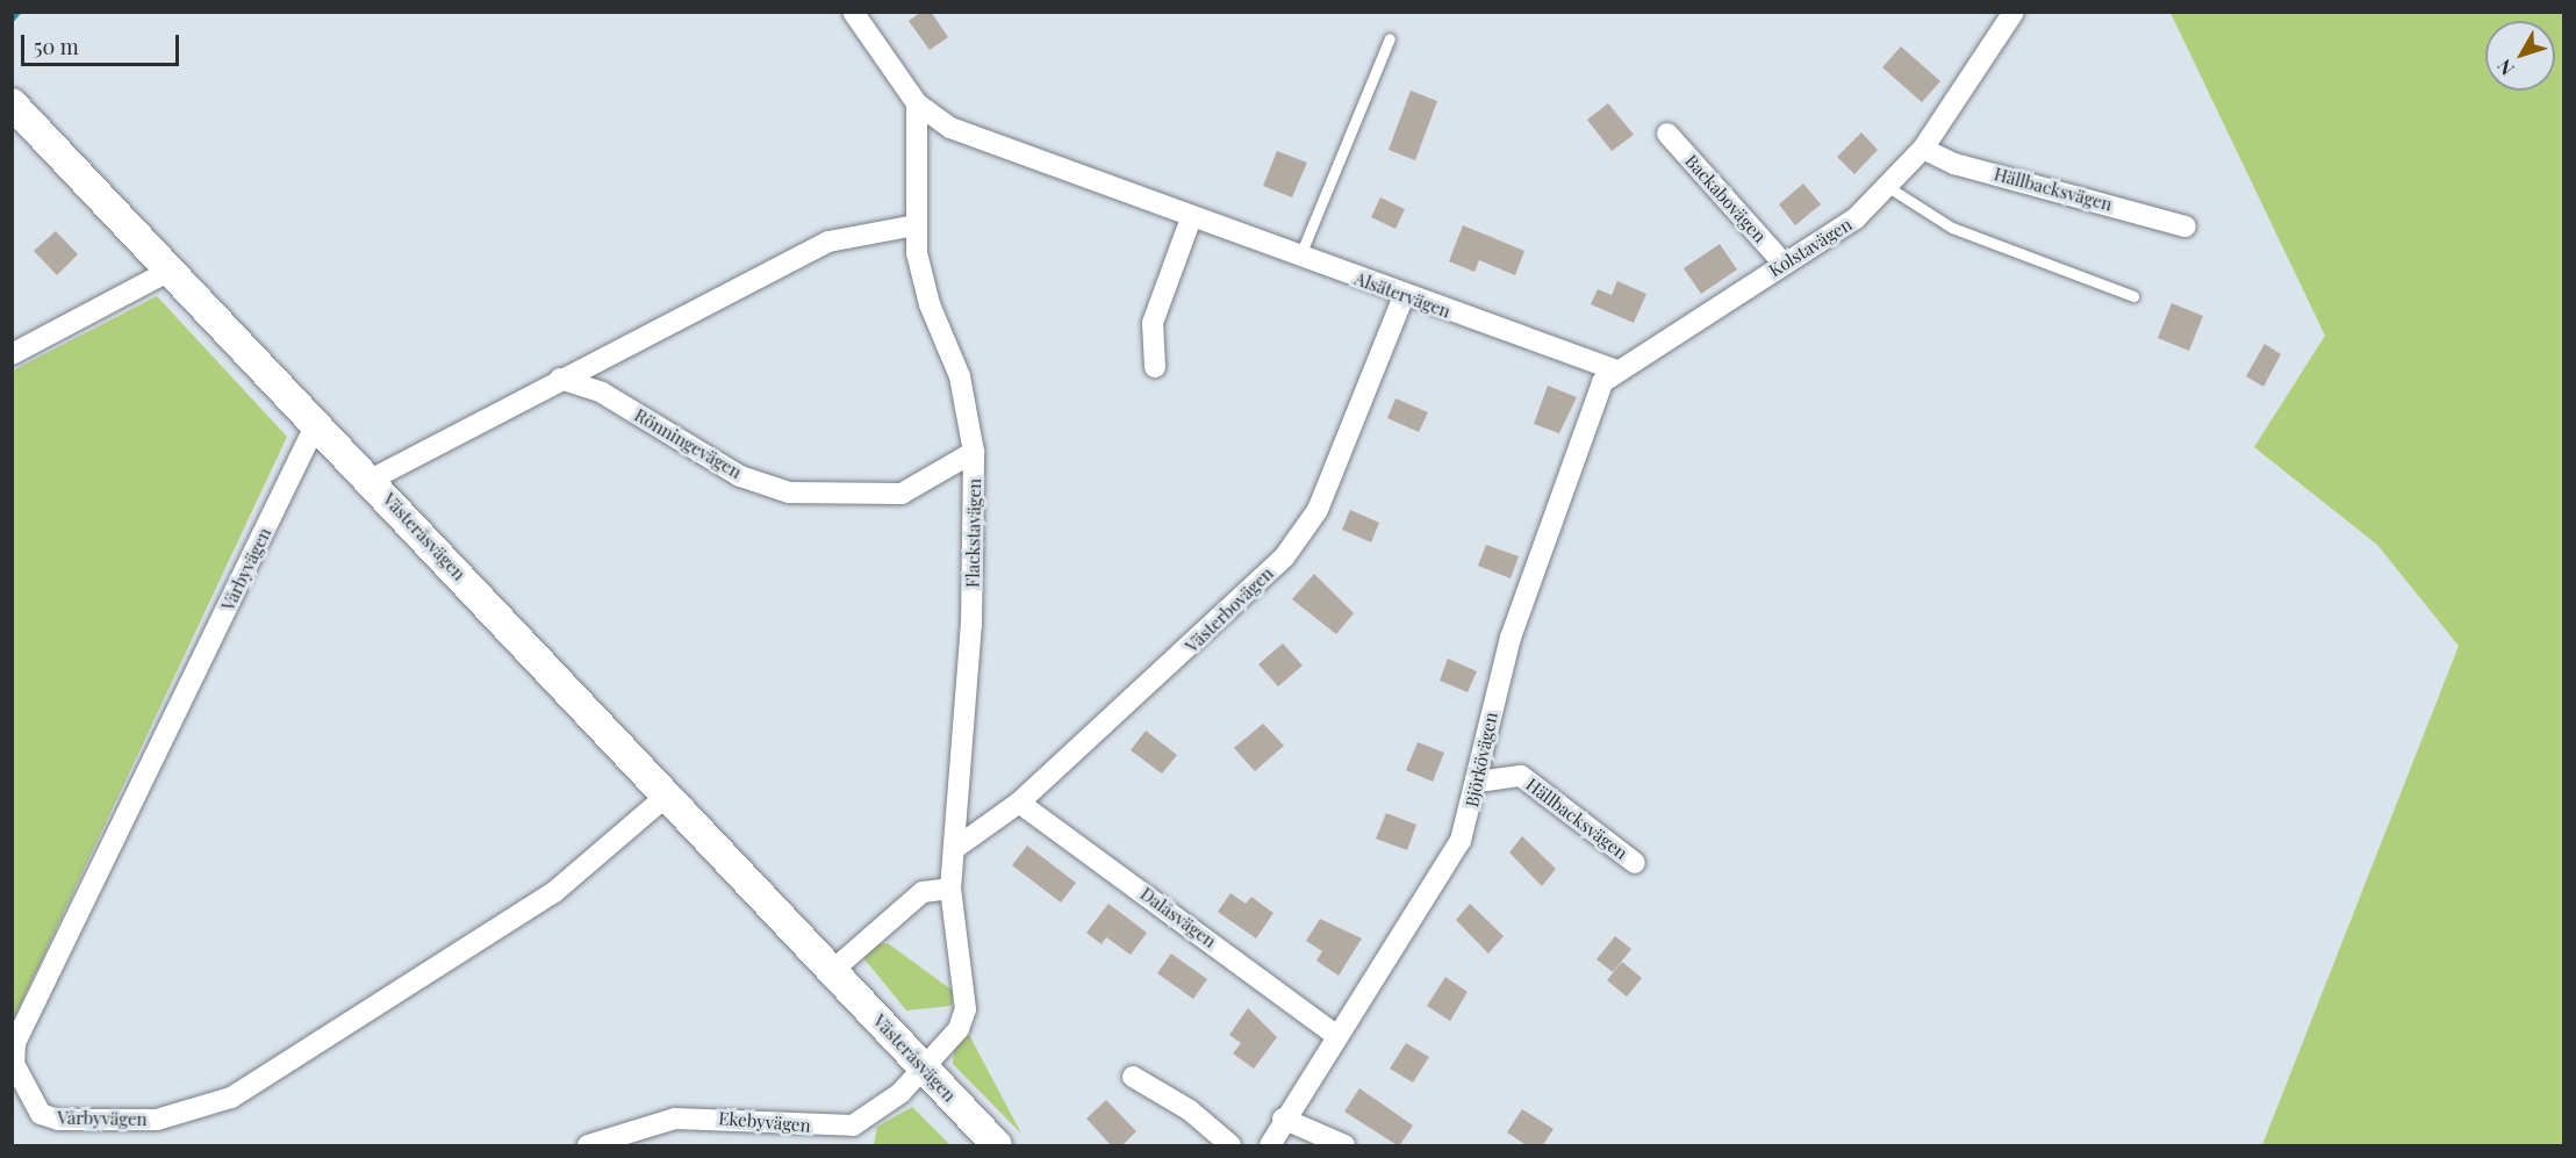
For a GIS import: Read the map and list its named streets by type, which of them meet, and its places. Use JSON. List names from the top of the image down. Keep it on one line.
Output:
{"streets":{"street":["Hällbacksvägen","Backabovägen","Kolstavägen","Alsätervägen","Rönningevägen","Flackstavägen","Västeråsvägen","Vårbyvägen","Västerbovägen","Björkövägen","Dalåsvägen","Ekebyvägen"]},"crossings":[["Hällbacksvägen","Kolstavägen"],["Hällbacksvägen","Björkövägen"],["Backabovägen","Kolstavägen"],["Kolstavägen","Alsätervägen"],["Kolstavägen","Björkövägen"],["Alsätervägen","Flackstavägen"],["Alsätervägen","Västerbovägen"],["Alsätervägen","Björkövägen"],["Rönningevägen","Flackstavägen"],["Flackstavägen","Västeråsvägen"],["Flackstavägen","Västerbovägen"],["Flackstavägen","Ekebyvägen"],["Västeråsvägen","Vårbyvägen"],["Västeråsvägen","Ekebyvägen"],["Västerbovägen","Dalåsvägen"],["Björkövägen","Dalåsvägen"]],"scale_bar":"50 m","north":"bottom left"}
